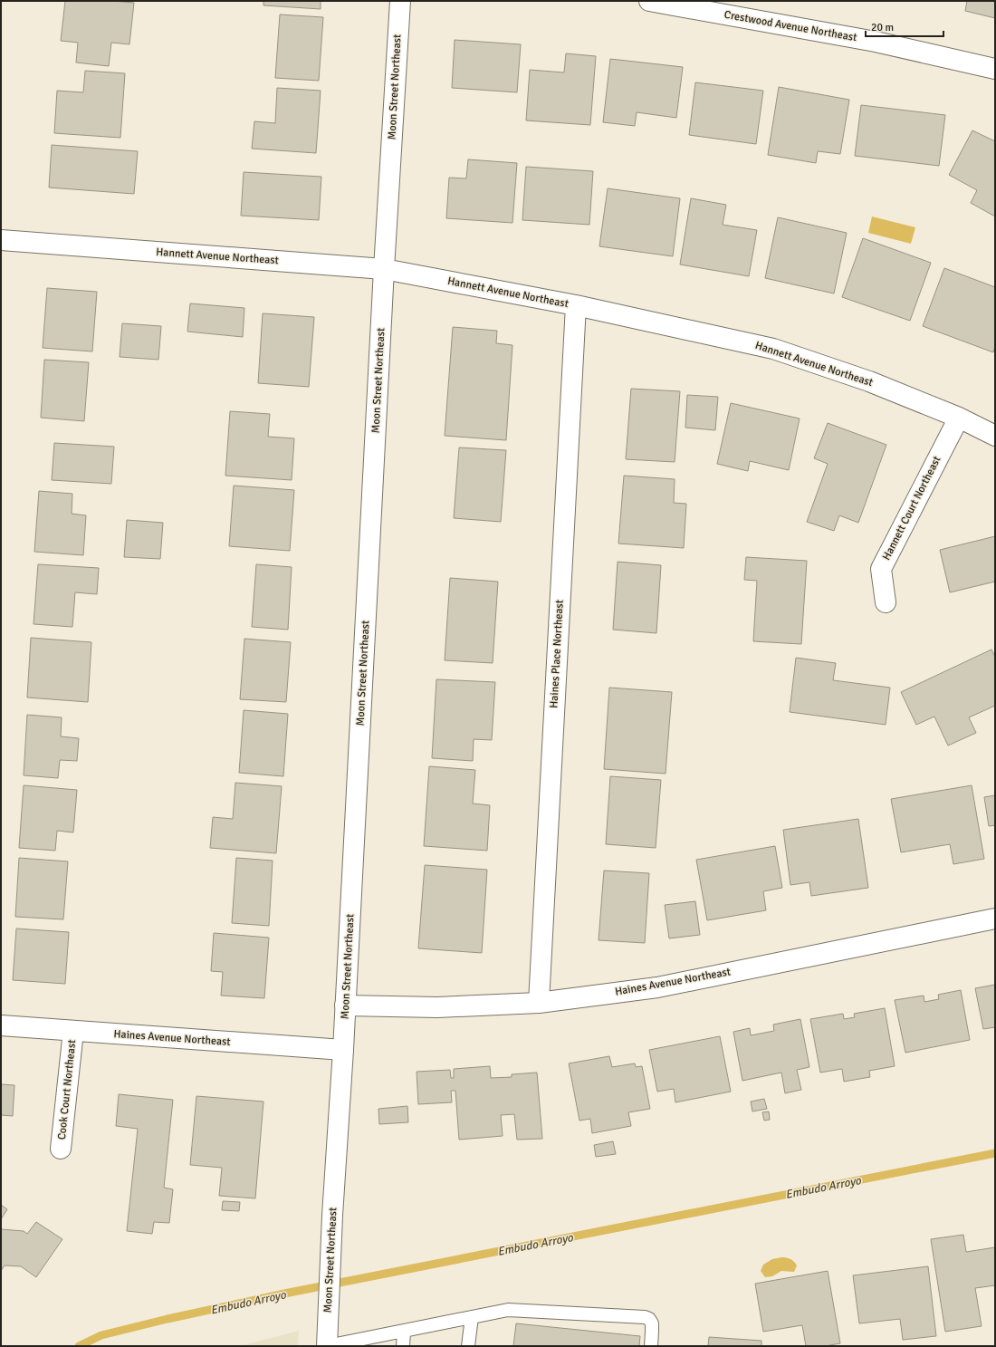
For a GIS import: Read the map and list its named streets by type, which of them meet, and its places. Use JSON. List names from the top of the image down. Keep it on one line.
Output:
{"streets":{"street":["Crestwood Avenue Northeast","Moon Street Northeast","Hannett Avenue Northeast","Hannett Court Northeast","Haines Place Northeast","Haines Avenue Northeast","Cook Court Northeast"]},"crossings":[["Moon Street Northeast","Hannett Avenue Northeast"],["Moon Street Northeast","Haines Avenue Northeast"],["Hannett Avenue Northeast","Hannett Court Northeast"],["Hannett Avenue Northeast","Haines Place Northeast"],["Haines Place Northeast","Haines Avenue Northeast"],["Haines Avenue Northeast","Cook Court Northeast"]],"water":["Embudo Arroyo"],"scale_bar":"20 m"}
